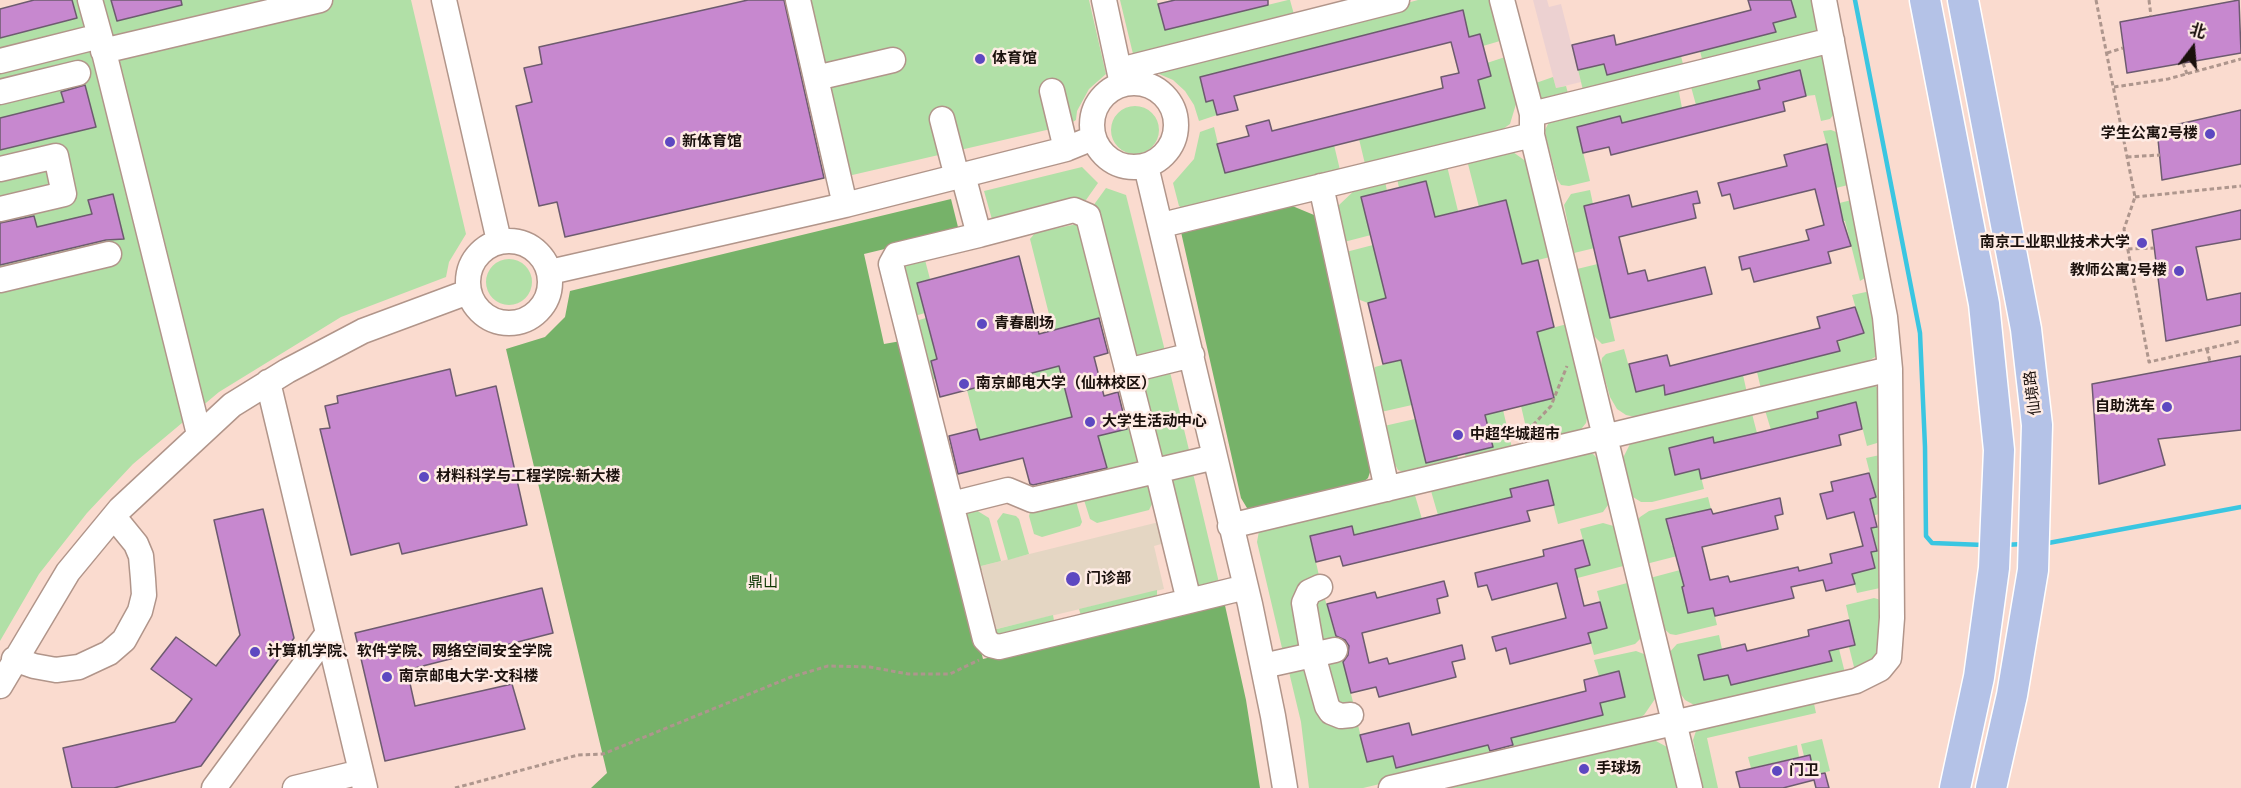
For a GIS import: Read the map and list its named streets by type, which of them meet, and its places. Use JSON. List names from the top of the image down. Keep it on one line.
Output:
{"streets":{"main road":["仙境路"]},"parks":["鼎山"],"places":["体育馆","学生公寓2号楼","新体育馆","南京工业职业技术大学","教师公寓2号楼","青春剧场","南京邮电大学（仙林校区）","自助洗车","大学生活动中心","中超华城超市","材料科学与工程学院-新大楼","门诊部","计算机学院、软件学院、网络空间安全学院","南京邮电大学-文科楼","手球场","门卫"],"north":"top"}
